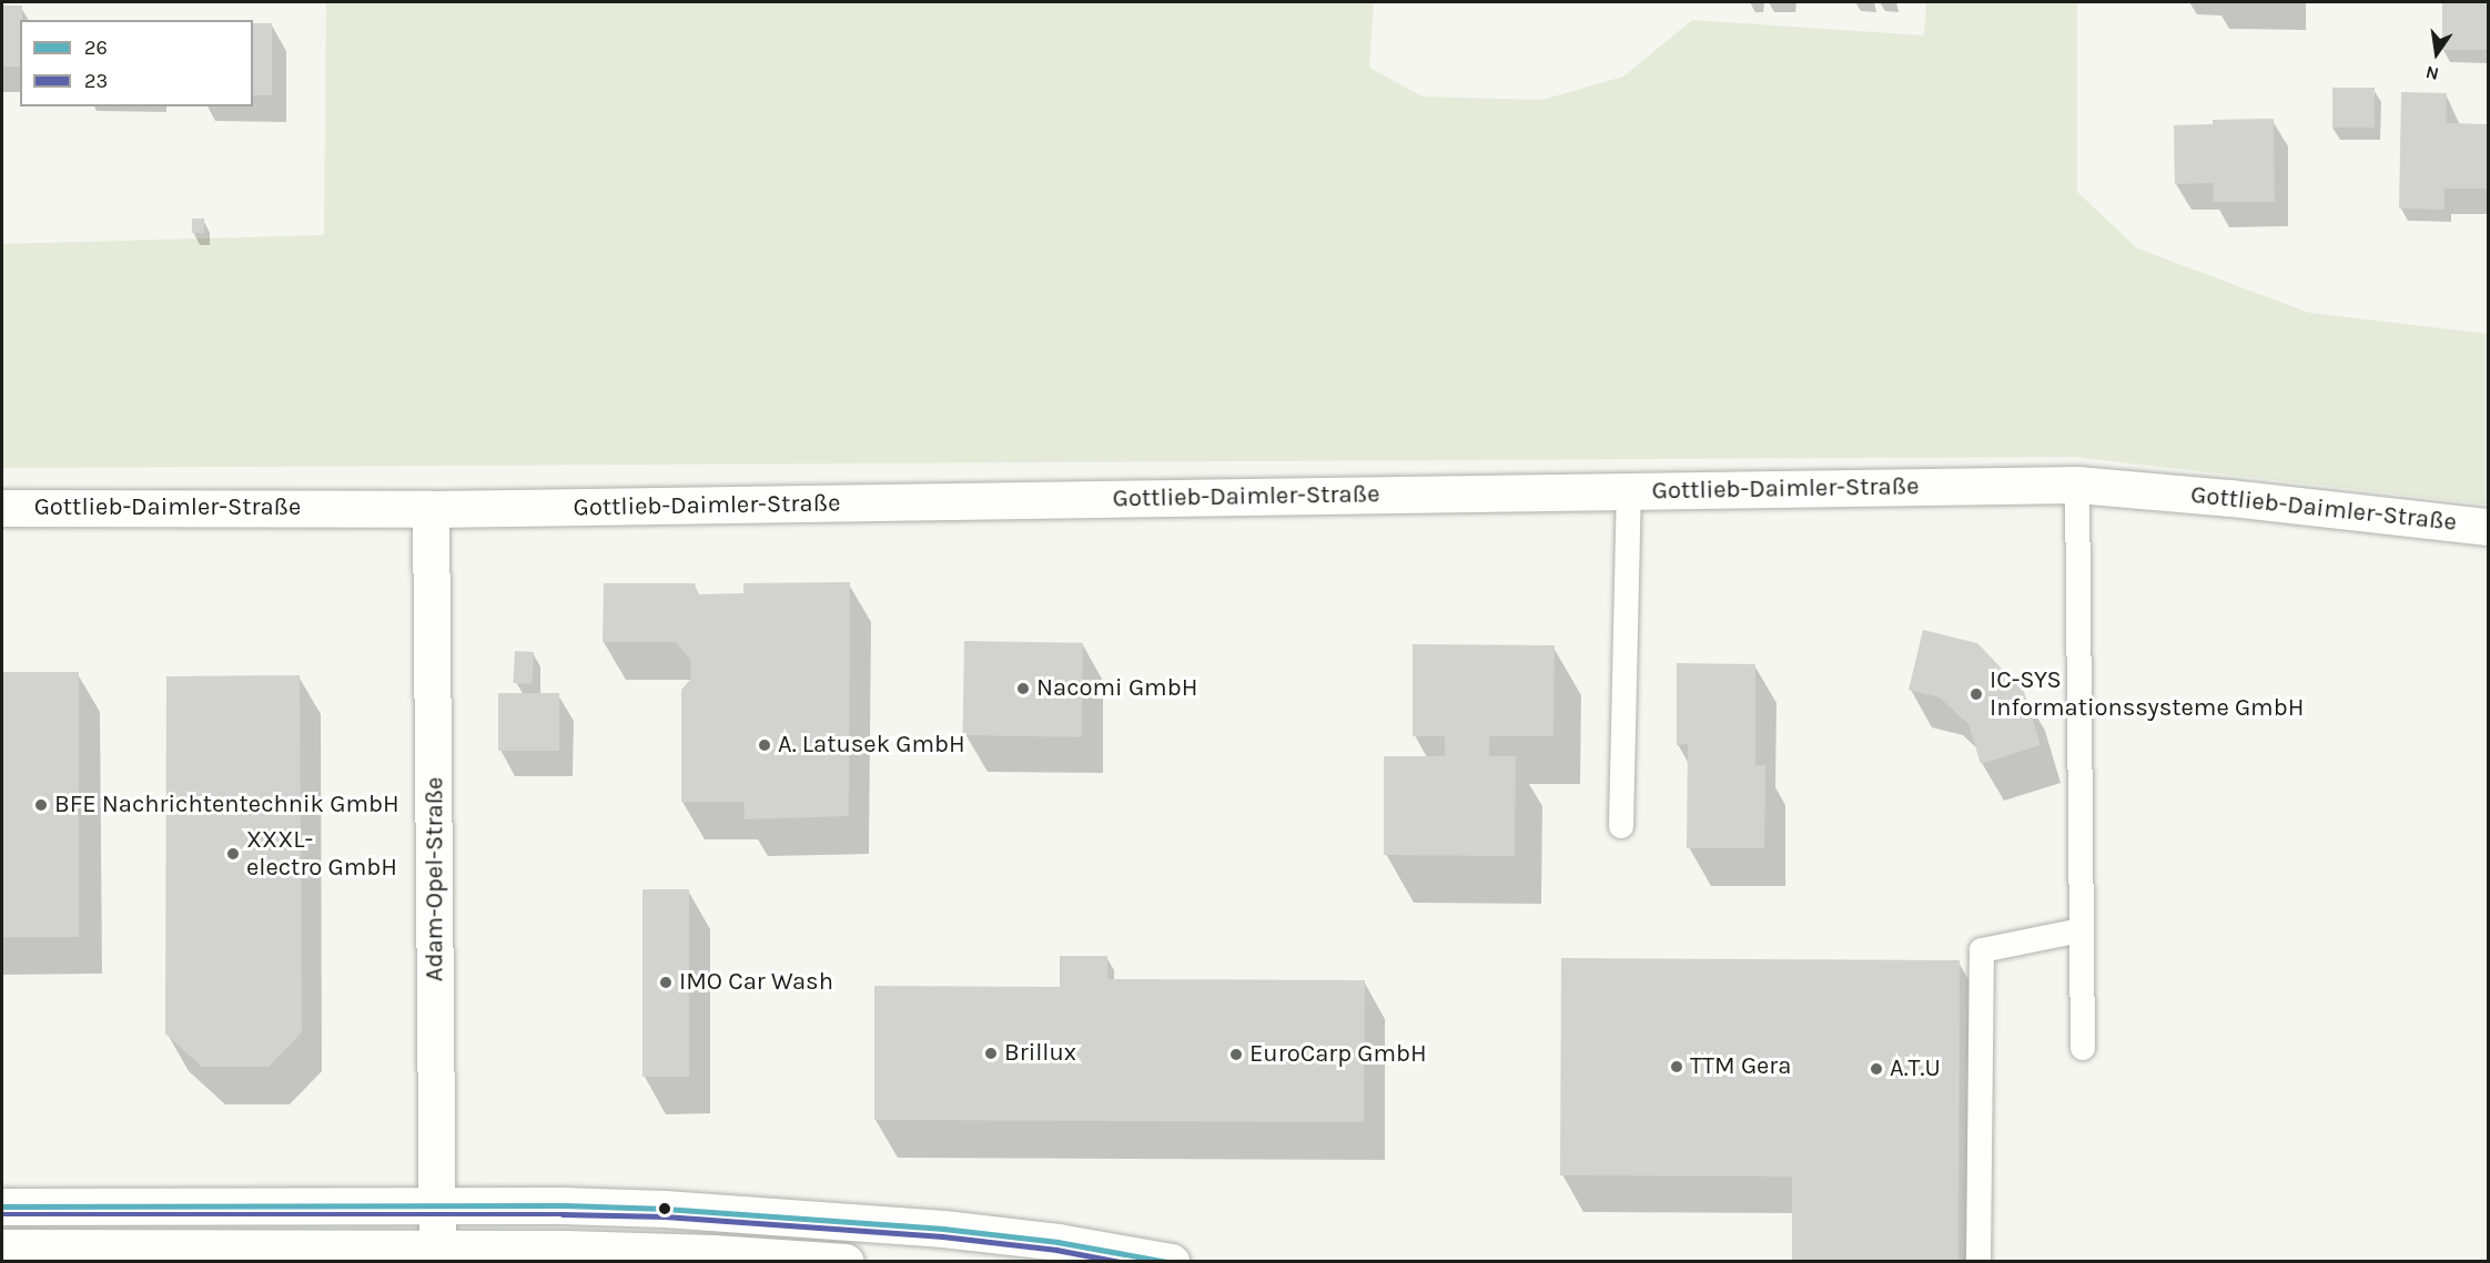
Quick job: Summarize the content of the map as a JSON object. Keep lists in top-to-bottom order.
{
  "streets": {
    "street": ["Gottlieb-Daimler-Straße", "Adam-Opel-Straße"]
  },
  "crossings": [
    ["Gottlieb-Daimler-Straße", "Adam-Opel-Straße"]
  ],
  "places": [
    "Nacomi GmbH",
    "IC-SYS Informationssysteme GmbH",
    "A. Latusek GmbH",
    "BFE Nachrichtentechnik GmbH",
    "XXXL- electro GmbH",
    "IMO Car Wash",
    "Brillux",
    "EuroCarp GmbH",
    "TTM Gera",
    "A.T.U"
  ],
  "lines": ["transit line 26", "transit line 23"],
  "legend": ["26", "23"],
  "north": "bottom"
}
